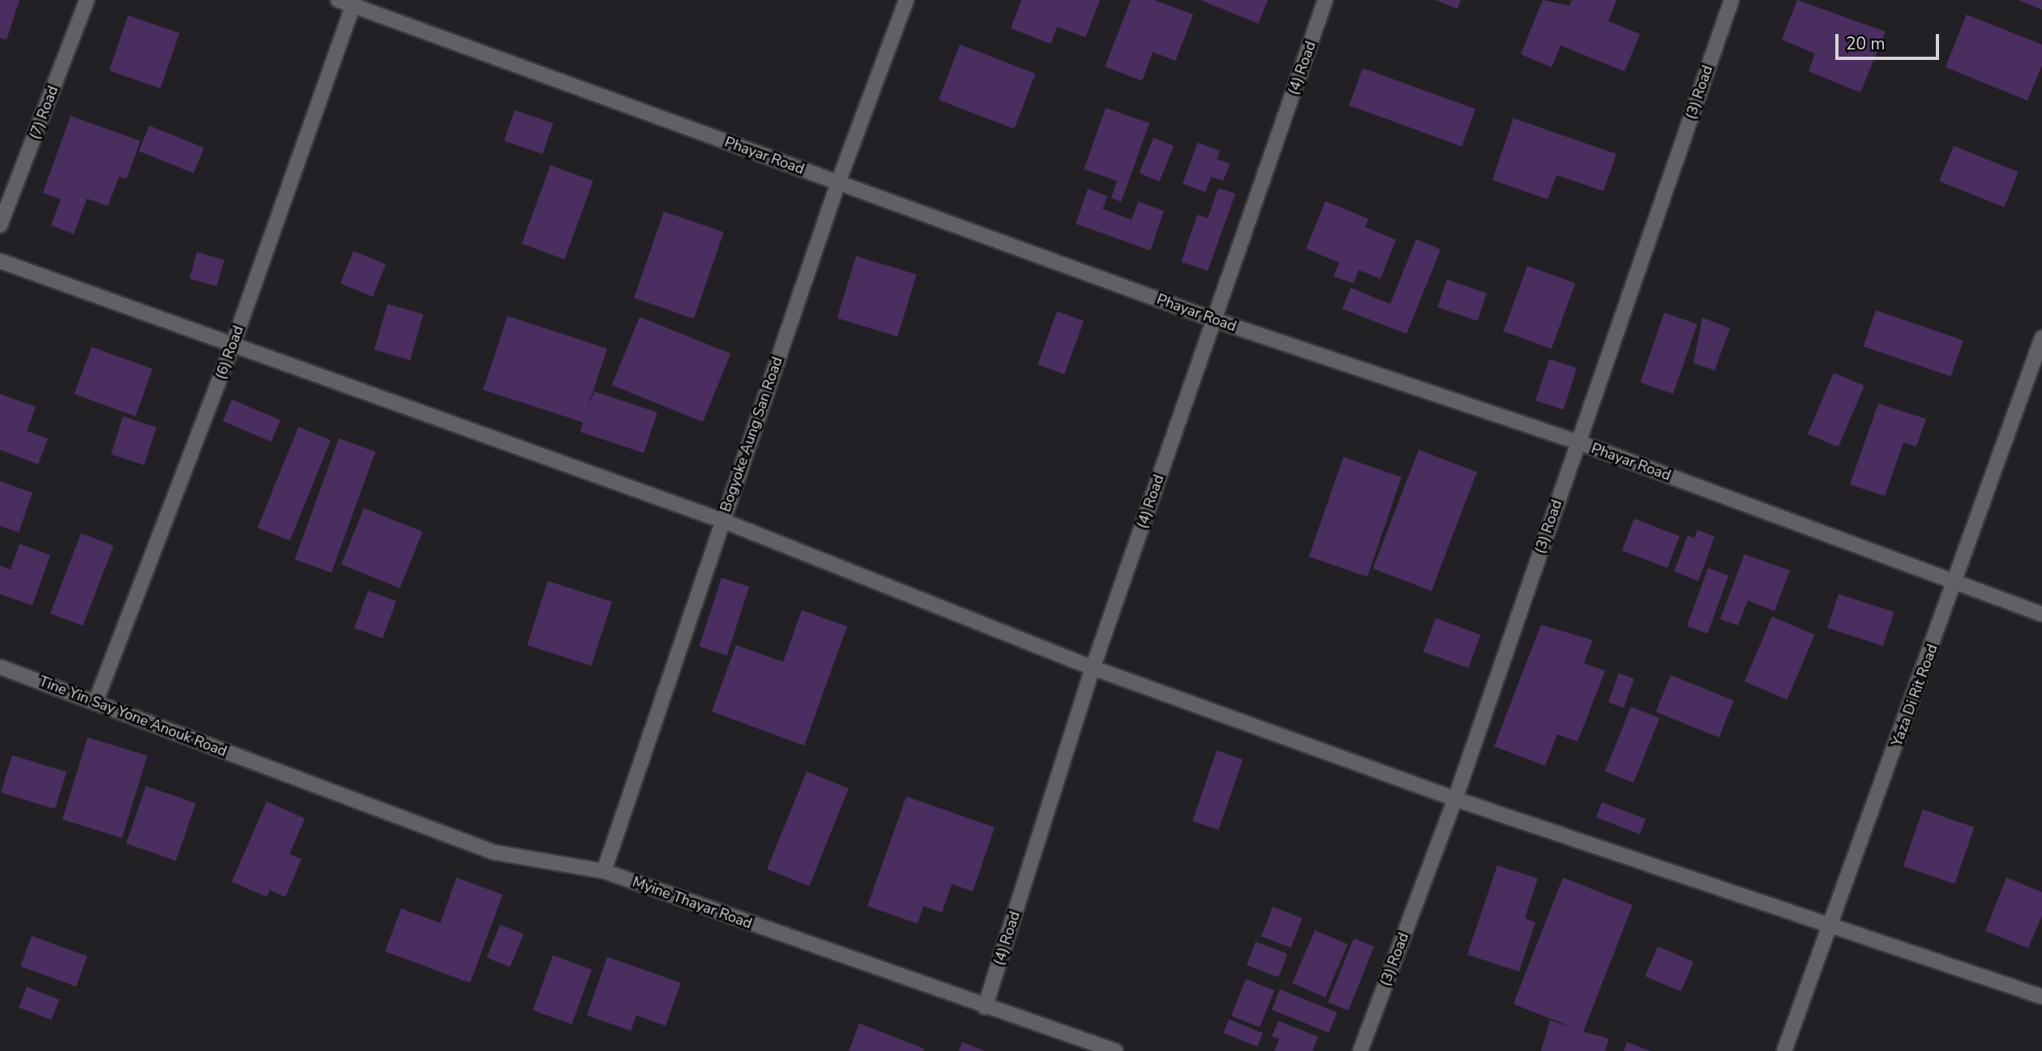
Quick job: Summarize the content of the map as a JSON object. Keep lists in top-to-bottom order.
{
  "streets": {
    "street": [
      "(4) Road",
      "(3) Road",
      "(7) Road",
      "Phayar Road",
      "(6) Road",
      "Bogyoke Aung San Road",
      "Yaza Di Rit Road",
      "Tine Yin Say Yone Anouk Road",
      "Myine Thayar Road"
    ]
  },
  "crossings": [
    ["(4) Road", "Phayar Road"],
    ["(4) Road", "Myine Thayar Road"],
    ["(3) Road", "Phayar Road"],
    ["Phayar Road", "(6) Road"],
    ["Phayar Road", "Bogyoke Aung San Road"],
    ["Phayar Road", "Yaza Di Rit Road"],
    ["(6) Road", "Tine Yin Say Yone Anouk Road"],
    ["Bogyoke Aung San Road", "Tine Yin Say Yone Anouk Road"],
    ["Bogyoke Aung San Road", "Myine Thayar Road"],
    ["Tine Yin Say Yone Anouk Road", "Myine Thayar Road"]
  ],
  "scale_bar": "20 m"
}
